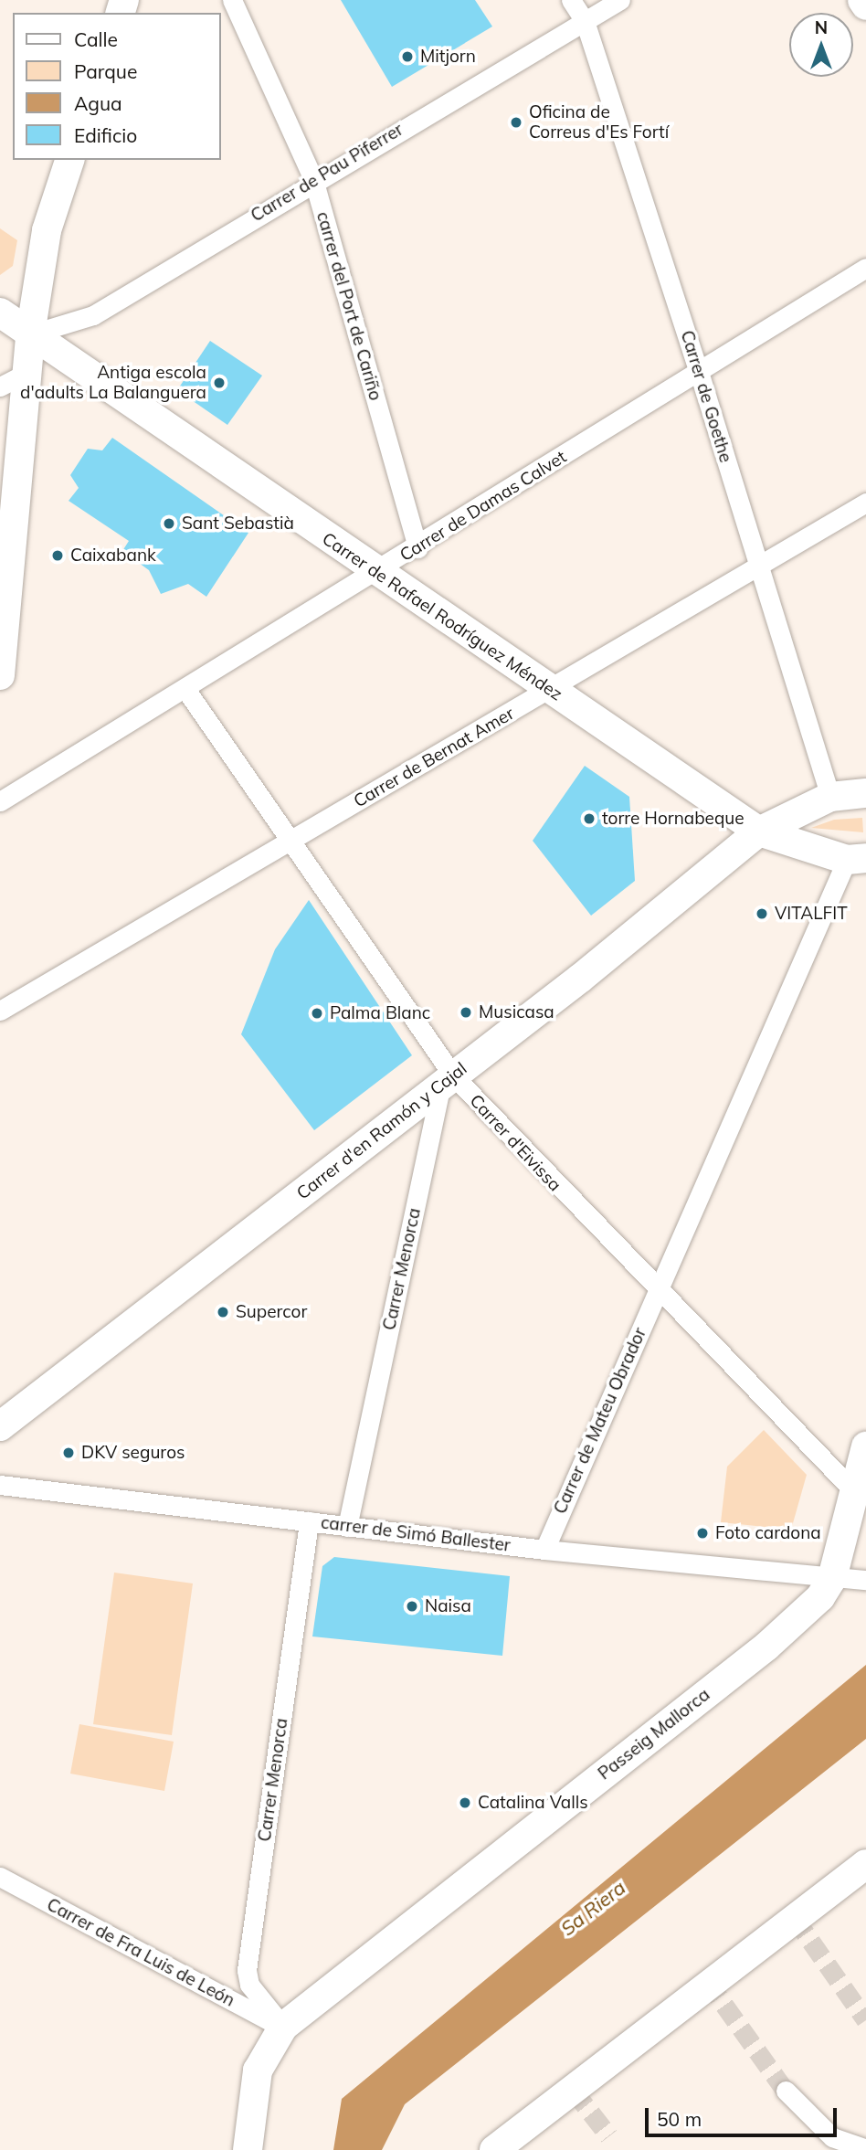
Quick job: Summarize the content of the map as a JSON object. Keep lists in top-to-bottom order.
{
  "streets": {
    "main road": ["Carrer de Rafael Rodríguez Méndez", "Carrer d'en Ramón y Cajal", "Passeig Mallorca"],
    "street": [
      "Carrer de Pau Piferrer",
      "carrer del Port de Cariño",
      "Carrer de Goethe",
      "Carrer de Damas Calvet",
      "Carrer de Bernat Amer",
      "Carrer d'Eivissa",
      "Carrer Menorca",
      "Carrer de Mateu Obrador",
      "carrer de Simó Ballester",
      "Carrer de Fra Luis de León"
    ]
  },
  "crossings": [
    ["Carrer de Pau Piferrer", "carrer del Port de Cariño"],
    ["Carrer de Pau Piferrer", "Carrer de Goethe"],
    ["Carrer de Pau Piferrer", "Carrer de Rafael Rodríguez Méndez"],
    ["carrer del Port de Cariño", "Carrer de Damas Calvet"],
    ["Carrer de Goethe", "Carrer de Damas Calvet"],
    ["Carrer de Goethe", "Carrer de Bernat Amer"],
    ["Carrer de Goethe", "Carrer d'en Ramón y Cajal"],
    ["Carrer de Damas Calvet", "Carrer de Rafael Rodríguez Méndez"],
    ["Carrer de Damas Calvet", "Carrer d'Eivissa"],
    ["Carrer de Rafael Rodríguez Méndez", "Carrer de Bernat Amer"],
    ["Carrer de Rafael Rodríguez Méndez", "Carrer d'en Ramón y Cajal"],
    ["Carrer de Rafael Rodríguez Méndez", "Carrer de Mateu Obrador"],
    ["Carrer de Bernat Amer", "Carrer d'Eivissa"],
    ["Carrer d'en Ramón y Cajal", "Carrer d'Eivissa"],
    ["Carrer d'en Ramón y Cajal", "Carrer Menorca"],
    ["Carrer d'Eivissa", "Carrer Menorca"],
    ["Carrer d'Eivissa", "Carrer de Mateu Obrador"],
    ["Carrer d'Eivissa", "Passeig Mallorca"],
    ["Carrer Menorca", "carrer de Simó Ballester"],
    ["Carrer Menorca", "Passeig Mallorca"],
    ["Carrer Menorca", "Carrer de Fra Luis de León"],
    ["Carrer de Mateu Obrador", "carrer de Simó Ballester"],
    ["carrer de Simó Ballester", "Passeig Mallorca"],
    ["Passeig Mallorca", "Carrer de Fra Luis de León"]
  ],
  "water": ["Sa Riera"],
  "places": [
    "Mitjorn",
    "Oficina de Correus d'Es Fortí",
    "Antiga escola d'adults La Balanguera",
    "Sant Sebastià",
    "Caixabank",
    "torre Hornabeque",
    "VITALFIT",
    "Musicasa",
    "Palma Blanc",
    "Supercor",
    "DKV seguros",
    "Foto cardona",
    "Naisa",
    "Catalina Valls"
  ],
  "legend": [
    "Calle",
    "Parque",
    "Agua",
    "Edificio"
  ],
  "scale_bar": "50 m",
  "north": "top"
}
